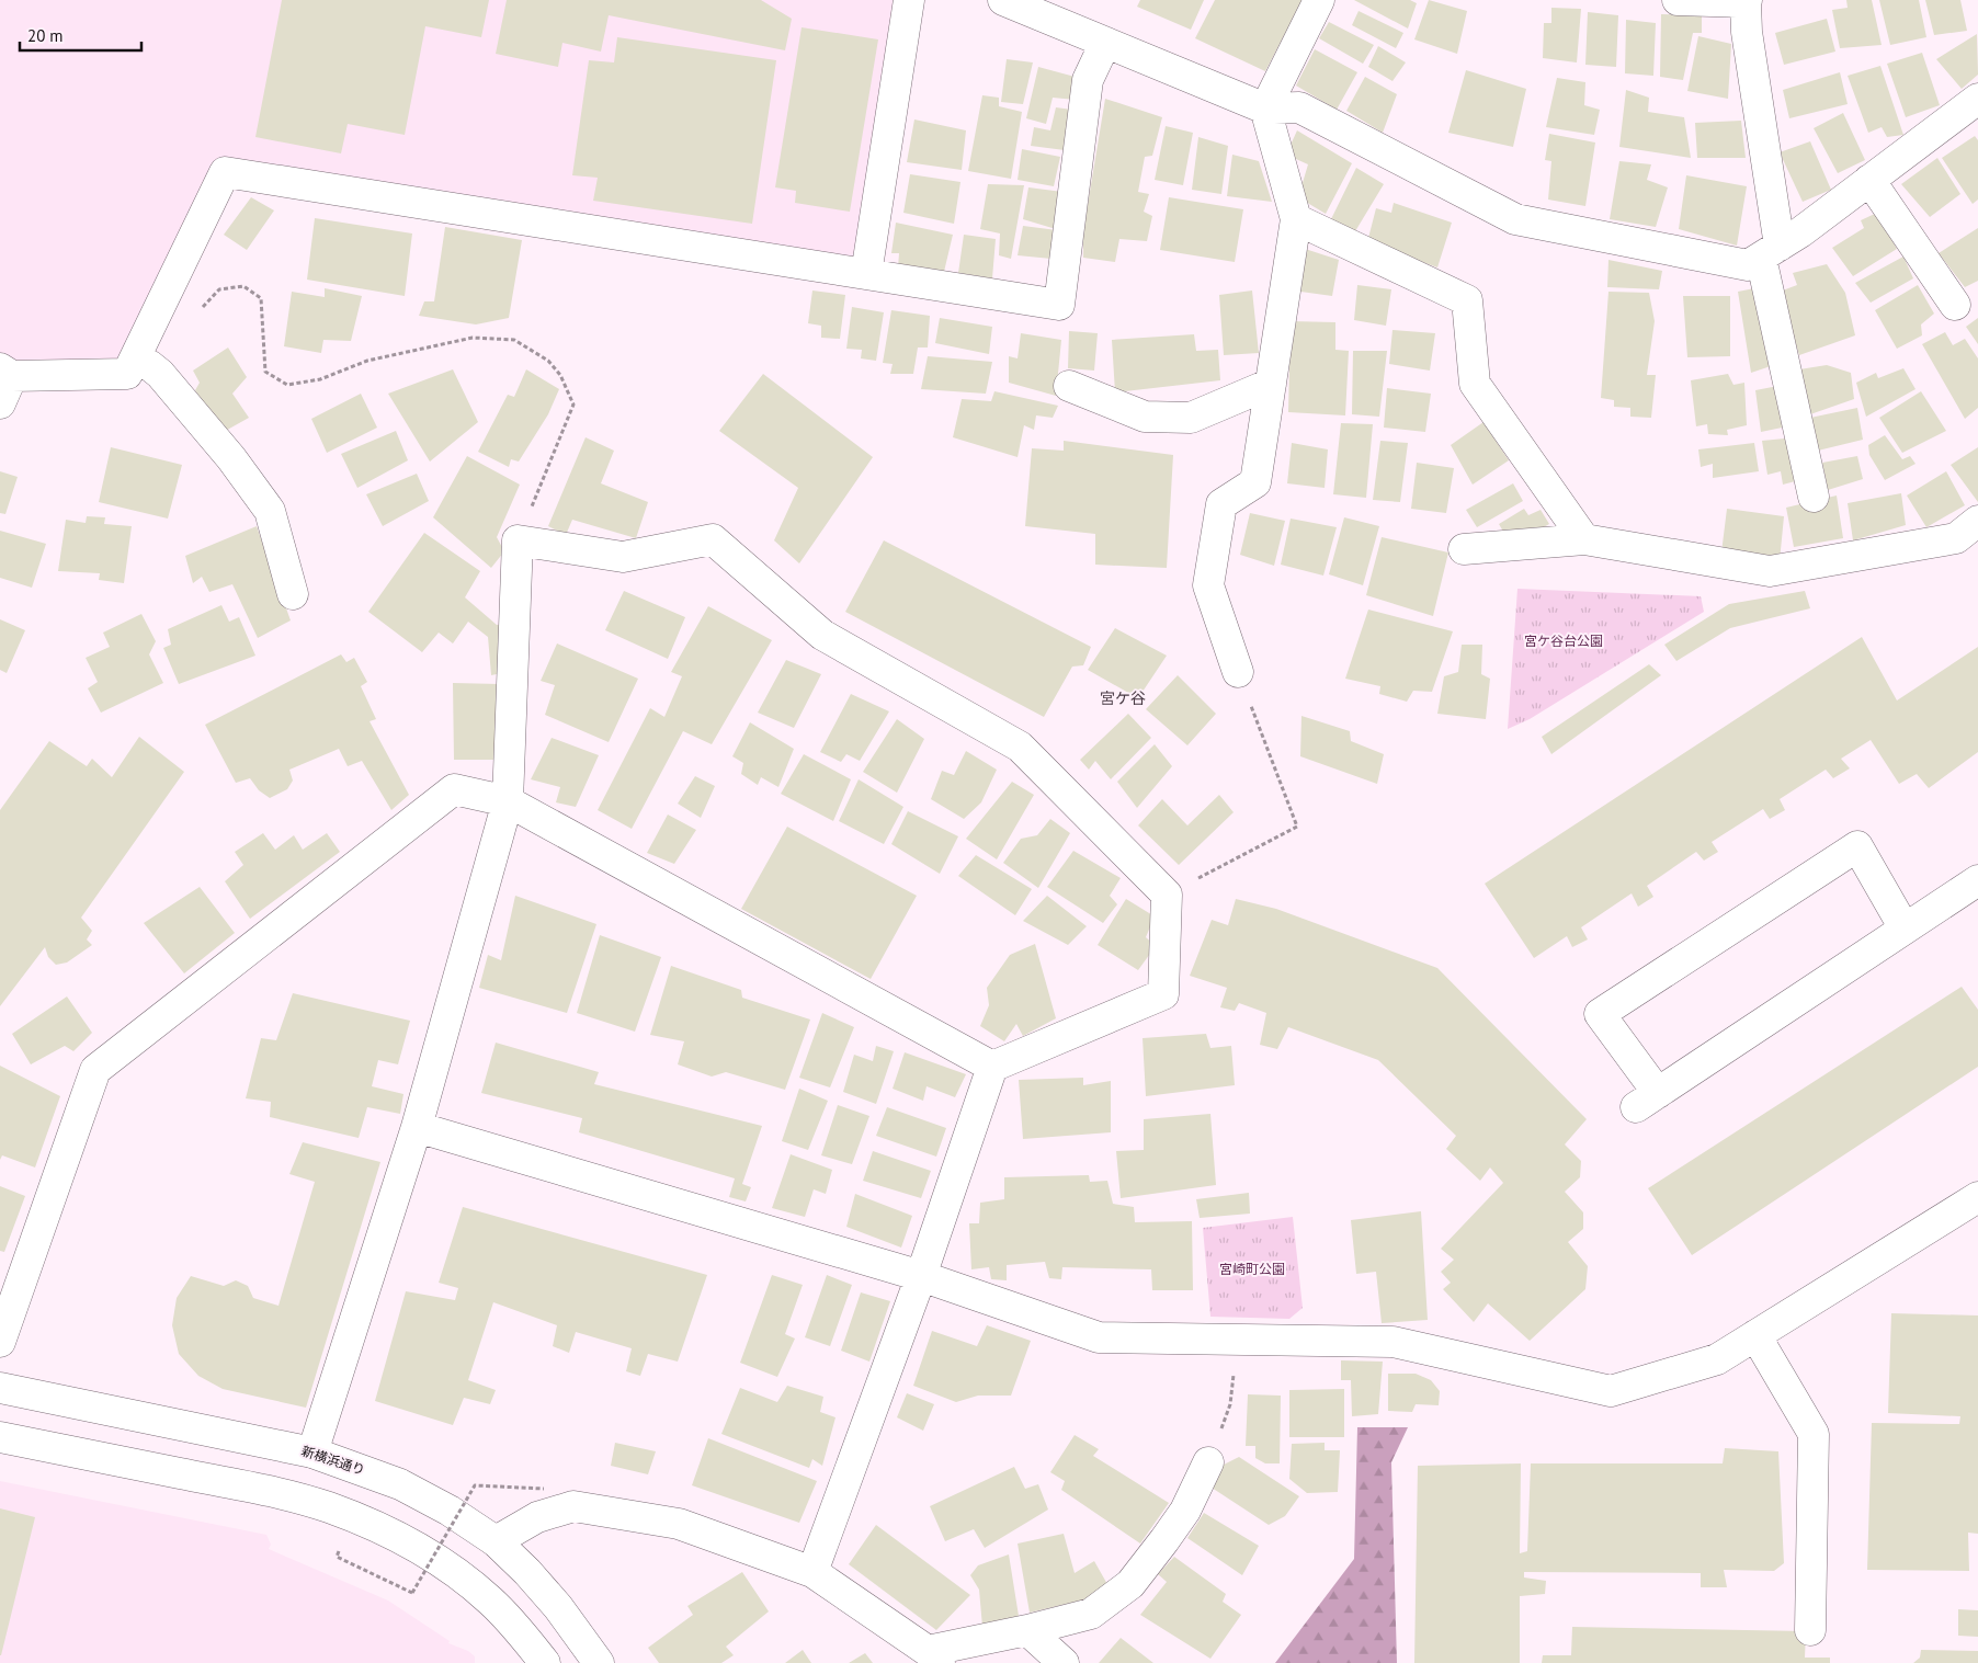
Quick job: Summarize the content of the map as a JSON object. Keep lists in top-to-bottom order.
{
  "streets": {
    "street": ["新横浜通り"]
  },
  "districts": ["宮ケ谷"],
  "parks": ["宮ケ谷台公園", "宮崎町公園"],
  "scale_bar": "20 m"
}
